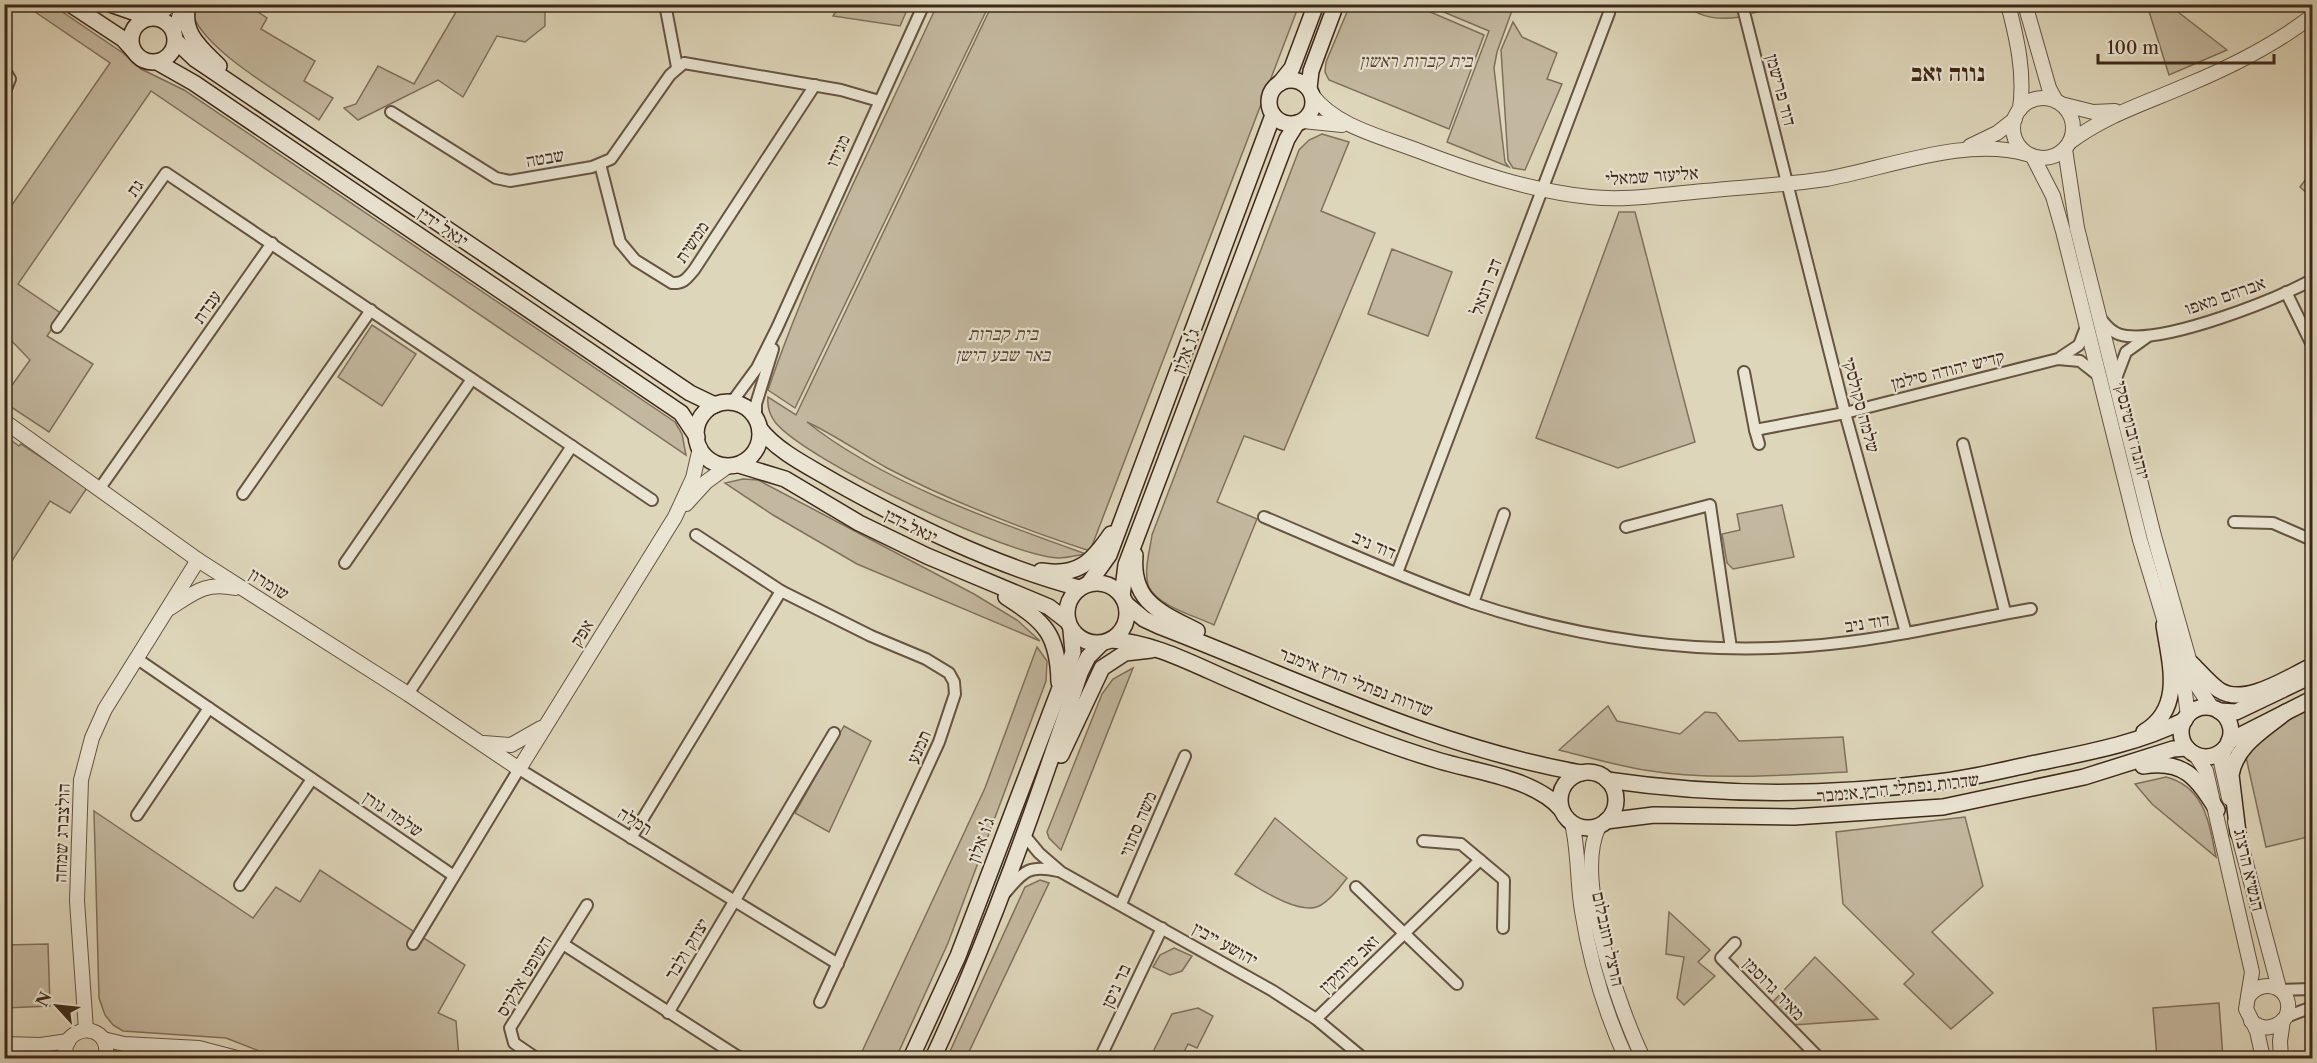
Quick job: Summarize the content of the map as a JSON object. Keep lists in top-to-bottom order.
{
  "streets": {
    "main road": ["יגאל ידין", "ג'ו אלון", "שדרות נפתלי הרץ אימבר"],
    "street": [
      "דוד פרישמן",
      "מגידו",
      "שבטה",
      "אליעזר שמאלי",
      "גת",
      "ממשית",
      "דב רונאל",
      "אברהם מאפו",
      "עבדת",
      "קדיש יהודה סילמן",
      "שלמה סקולסקי",
      "יוהנה זבוטינסקי",
      "דוד ניב",
      "שומרון",
      "אפק",
      "תמנע",
      "שלמה גורן",
      "רמלה",
      "משה סתווי",
      "הולצברג שמחה",
      "הנשיא הרצוג",
      "הרצל רוזנבלום",
      "יהושע ייבין",
      "יצחק ולבר",
      "זאב טיומקין",
      "השופט אלקיס",
      "בר ניסן",
      "מאיר גרוסמן"
    ]
  },
  "crossings": [
    ["דוד פרישמן", "אליעזר שמאלי"],
    ["דוד פרישמן", "שלמה סקולסקי"],
    ["מגידו", "יגאל ידין"],
    ["מגידו", "אפק"],
    ["שבטה", "ממשית"],
    ["אליעזר שמאלי", "דב רונאל"],
    ["אליעזר שמאלי", "ג'ו אלון"],
    ["אליעזר שמאלי", "שלמה סקולסקי"],
    ["אליעזר שמאלי", "יוהנה זבוטינסקי"],
    ["גת", "עבדת"],
    ["יגאל ידין", "ג'ו אלון"],
    ["יגאל ידין", "אפק"],
    ["יגאל ידין", "שדרות נפתלי הרץ אימבר"],
    ["דב רונאל", "דוד ניב"],
    ["אברהם מאפו", "יוהנה זבוטינסקי"],
    ["עבדת", "שומרון"],
    ["ג'ו אלון", "שדרות נפתלי הרץ אימבר"],
    ["קדיש יהודה סילמן", "שלמה סקולסקי"],
    ["קדיש יהודה סילמן", "יוהנה זבוטינסקי"],
    ["שלמה סקולסקי", "דוד ניב"],
    ["יוהנה זבוטינסקי", "שדרות נפתלי הרץ אימבר"],
    ["יוהנה זבוטינסקי", "הנשיא הרצוג"],
    ["שומרון", "אפק"],
    ["שומרון", "רמלה"],
    ["שומרון", "הולצברג שמחה"],
    ["אפק", "רמלה"],
    ["שדרות נפתלי הרץ אימבר", "הנשיא הרצוג"],
    ["שדרות נפתלי הרץ אימבר", "הרצל רוזנבלום"],
    ["תמנע", "רמלה"],
    ["שלמה גורן", "הולצברג שמחה"],
    ["רמלה", "יצחק ולבר"],
    ["משה סתווי", "יהושע ייבין"],
    ["יהושע ייבין", "זאב טיומקין"],
    ["יהושע ייבין", "בר ניסן"]
  ],
  "districts": ["נווה זאב"],
  "parks": ["בית קברות ראשון", "בית קברות באר שבע הישן"],
  "scale_bar": "100 m",
  "north": "top left"
}
